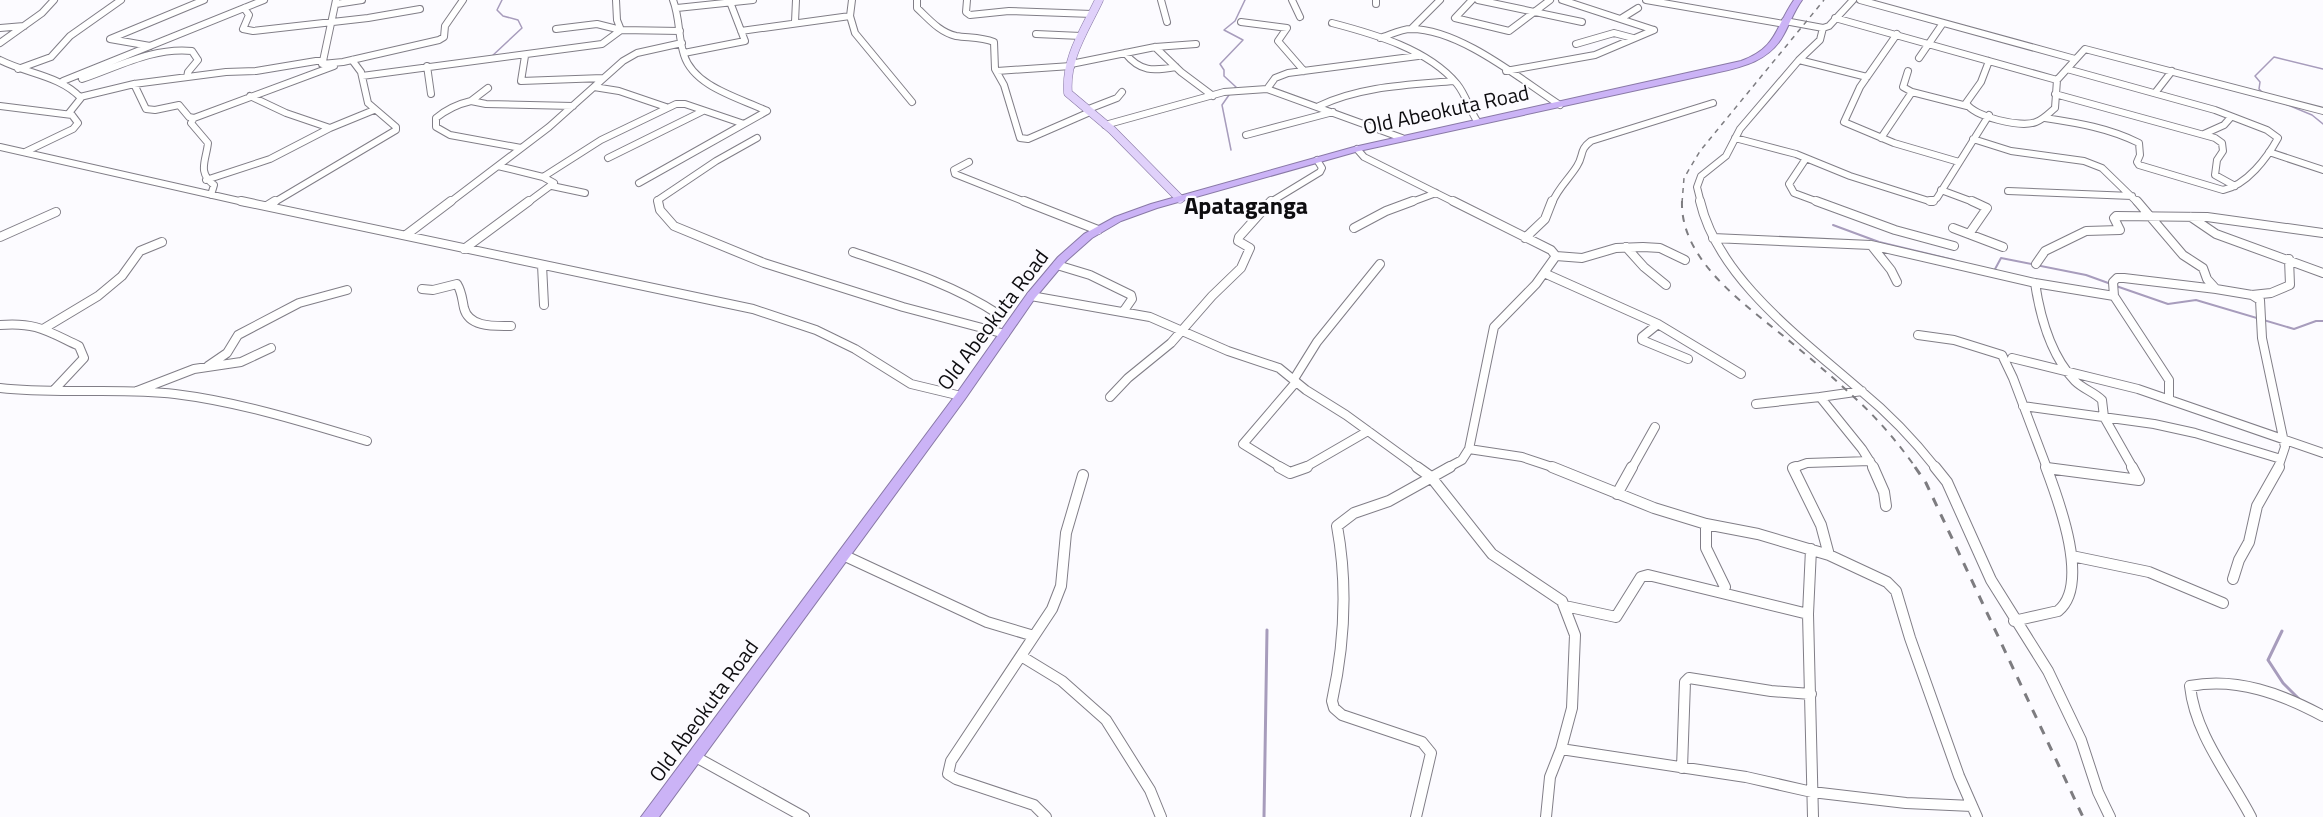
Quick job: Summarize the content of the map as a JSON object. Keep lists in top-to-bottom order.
{
  "streets": {
    "highway": ["Old Abeokuta Road"]
  },
  "districts": ["Apataganga"]
}
